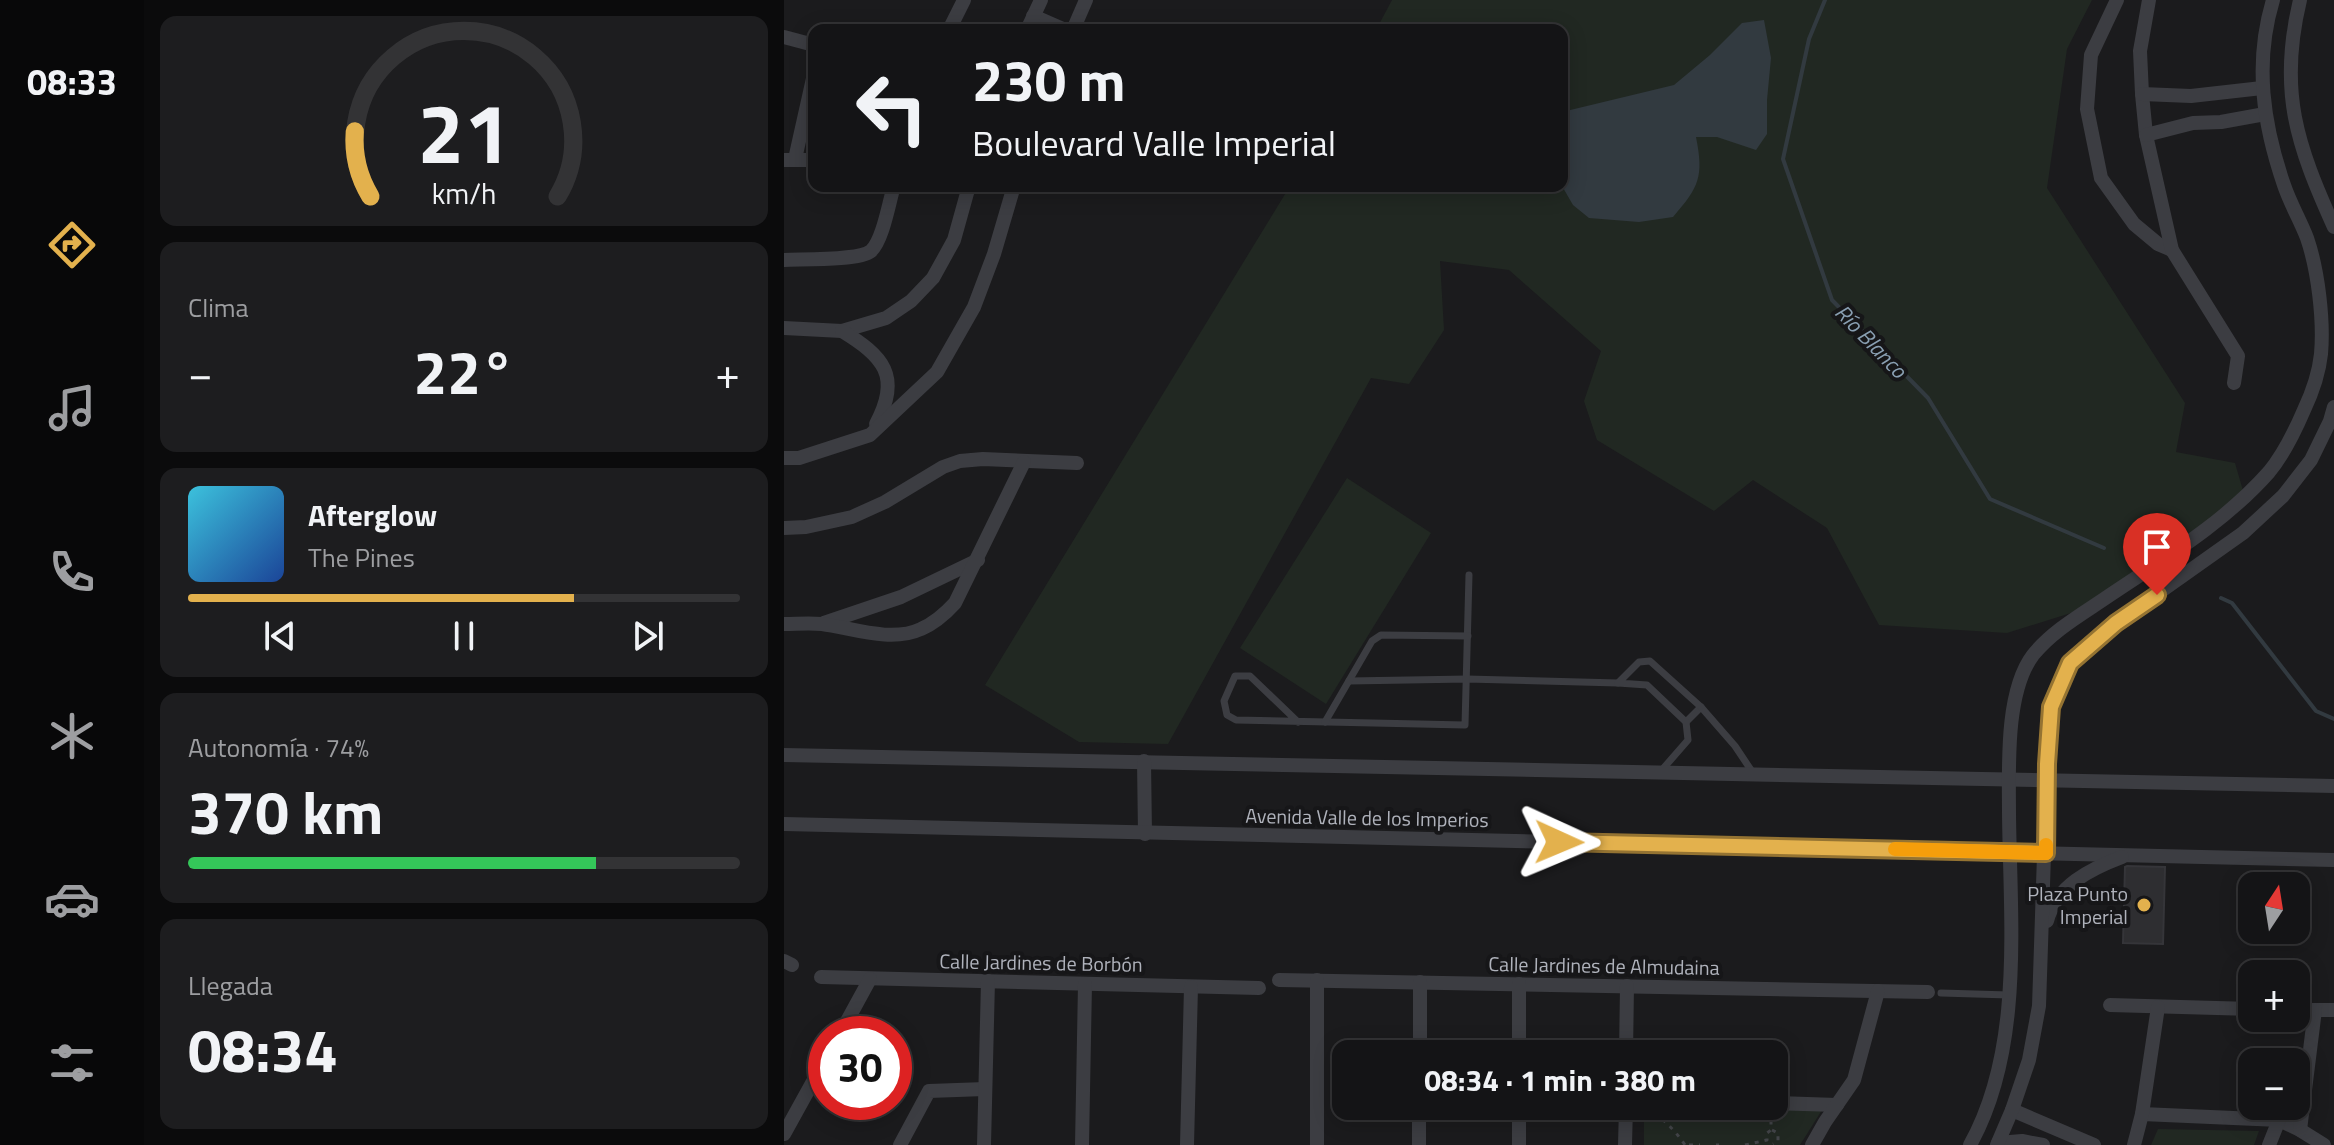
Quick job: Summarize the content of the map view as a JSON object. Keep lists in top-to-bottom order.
{
  "streets": {
    "street": ["Avenida Valle de los Imperios", "Calle Jardines de Borbón", "Calle Jardines de Almudaina"]
  },
  "water": ["Río Blanco"],
  "places": ["Plaza Punto Imperial"],
  "north": "top",
  "page": {
    "tabs": "08:33",
    "turn": ["230 m", "Boulevard Valle Imperial"],
    "tile": [
      "Clima",
      ["Autonomía · 74%", "370 km"],
      ["Llegada", "08:34"]
    ],
    "heat": ["−", "22°", "+"],
    "song": ["Afterglow", "The Pines"],
    "map_buttons": ["+", "−"],
    "limit": "30",
    "trip": "08:34 · 1 min · 380 m",
    "gauge": ["21", "km/h"]
  }
}
